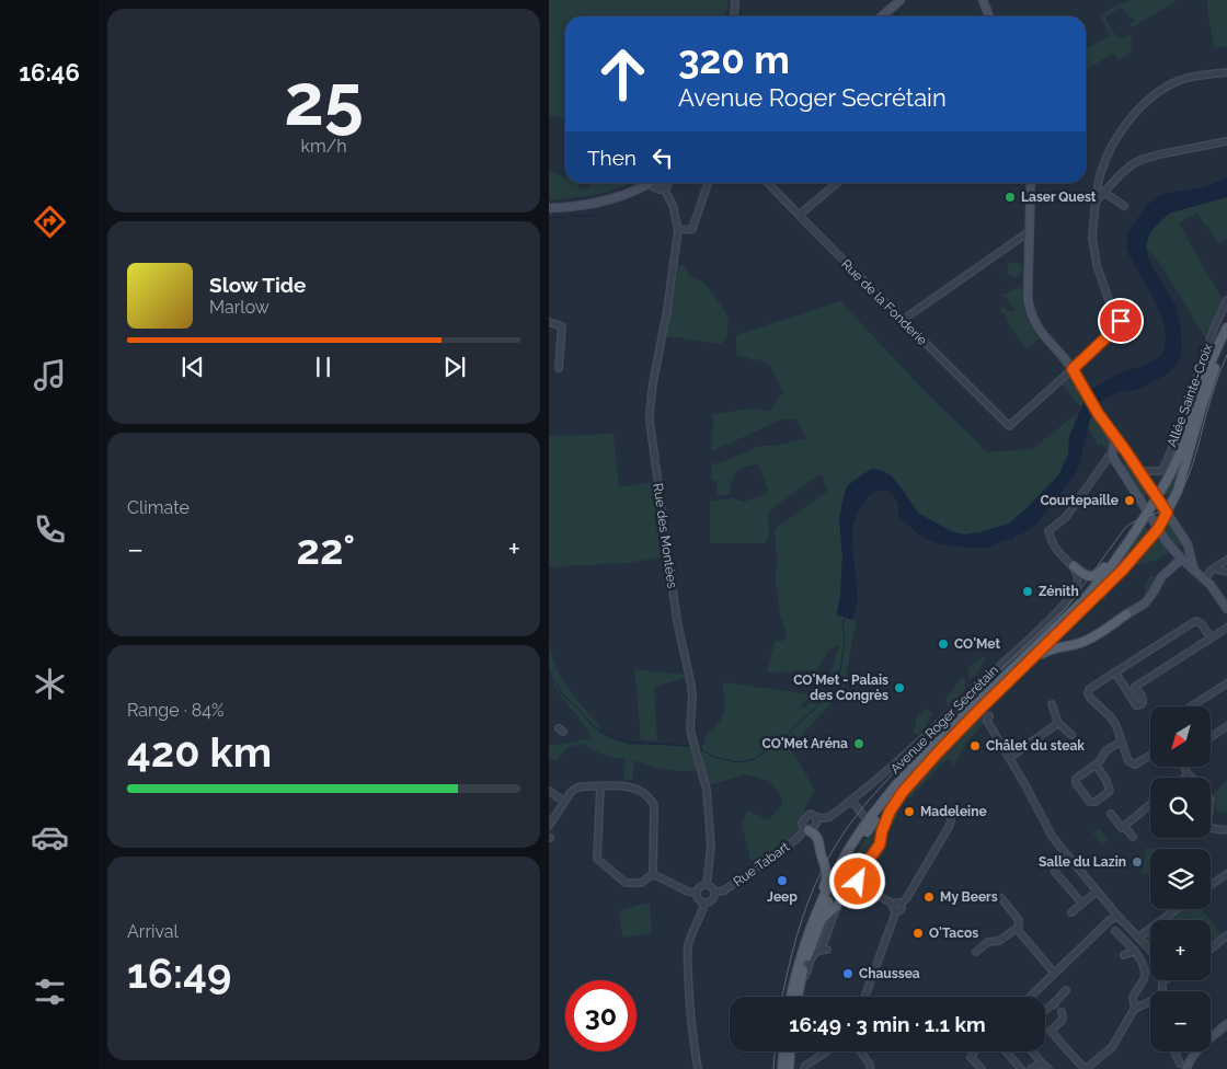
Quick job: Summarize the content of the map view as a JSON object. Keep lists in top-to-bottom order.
{
  "streets": {
    "main road": ["Avenue Roger Secrétain"],
    "street": [
      "Rue de la Fonderie",
      "Allée Sainte-Croix",
      "Rue des Montées",
      "Rue Tabart"
    ]
  },
  "crossings": [
    ["Rue des Montées", "Rue Tabart"]
  ],
  "places": [
    "Laser Quest",
    "Courtepaille",
    "Zénith",
    "CO'Met",
    "CO'Met - Palais des Congrès",
    "CO'Met Aréna",
    "Châlet du steak",
    "Madeleine",
    "Salle du Lazin",
    "Jeep",
    "My Beers",
    "O'Tacos",
    "Chaussea"
  ],
  "north": "bottom left",
  "page": {
    "tabs": "16:46",
    "tile": [
      ["25", "km/h"],
      "Climate",
      ["Range · 84%", "420 km"],
      ["Arrival", "16:49"]
    ],
    "turn": ["320 m", "Avenue Roger Secrétain"],
    "then": "Then",
    "song": ["Slow Tide", "Marlow"],
    "heat": ["−", "22°", "+"],
    "map_buttons": ["+", "−"],
    "limit": "30",
    "trip": "16:49 · 3 min · 1.1 km"
  }
}
